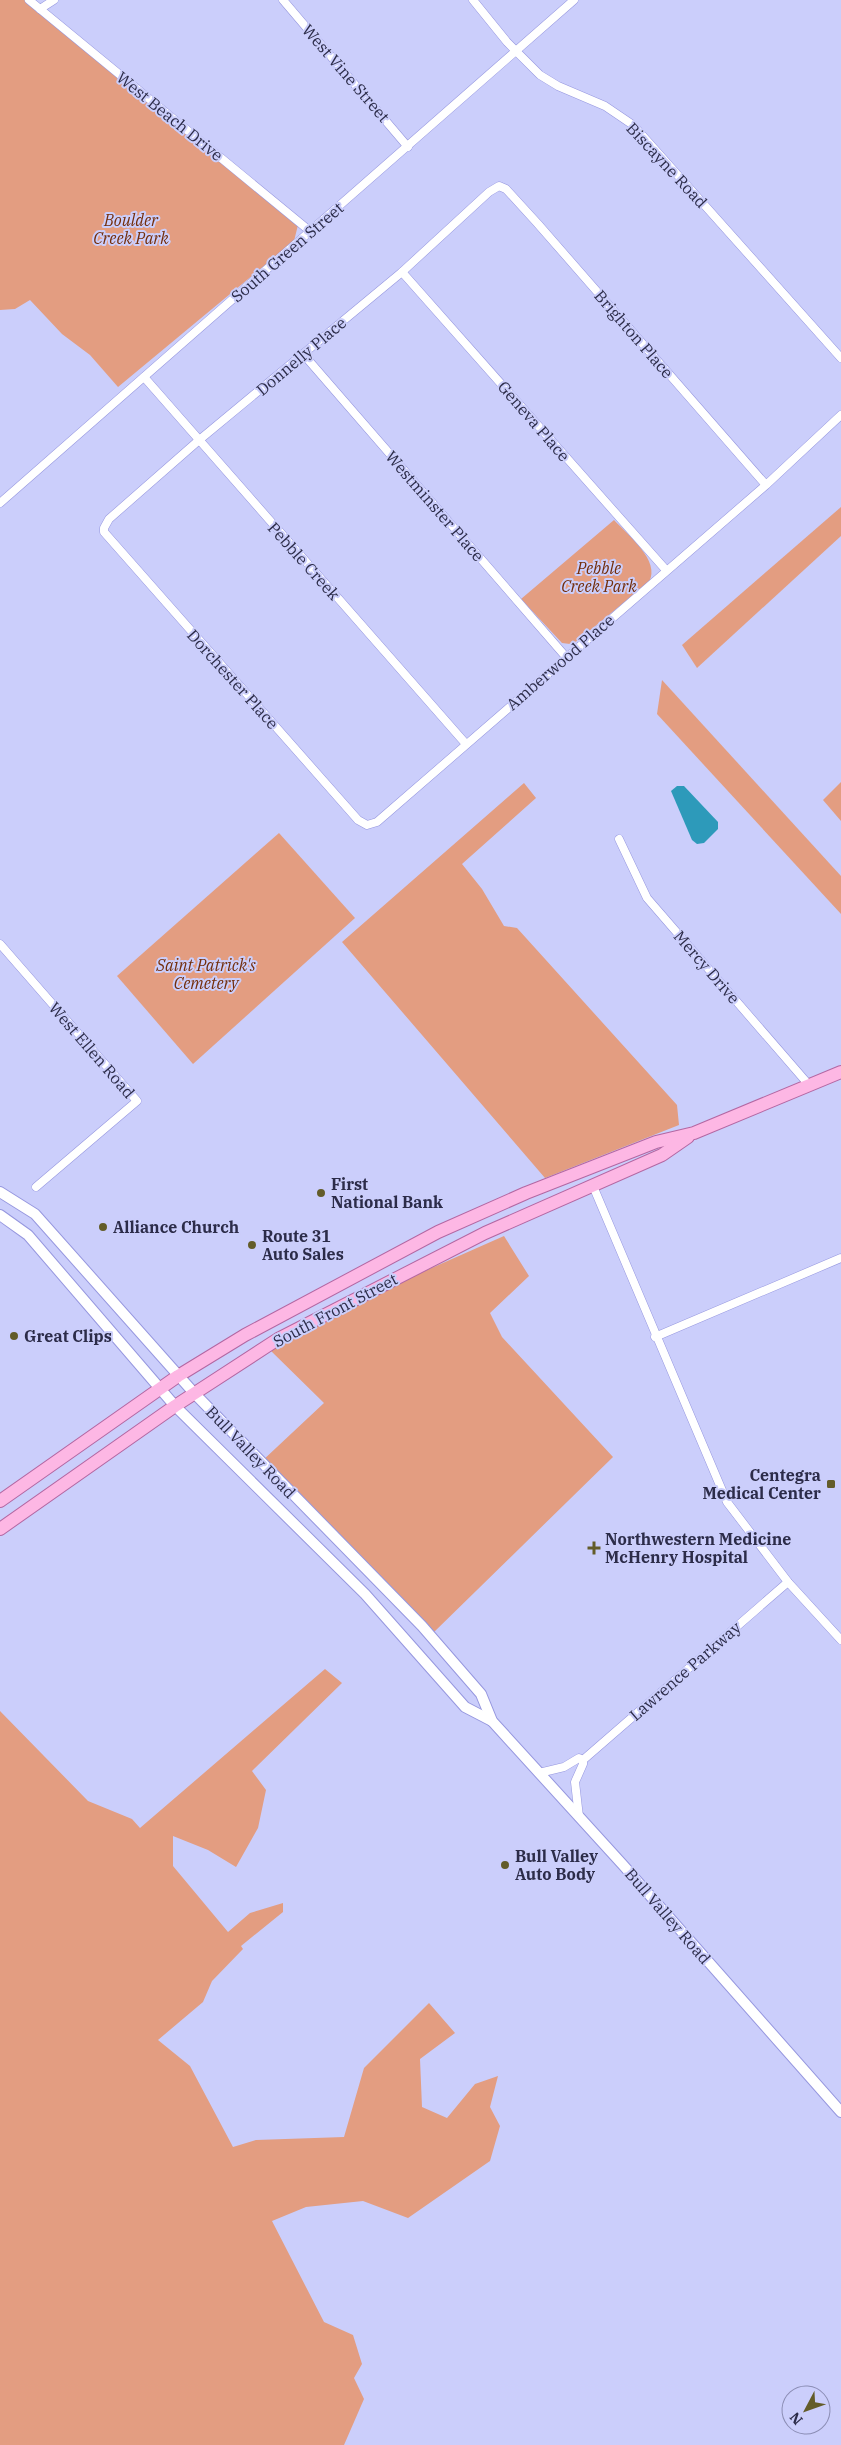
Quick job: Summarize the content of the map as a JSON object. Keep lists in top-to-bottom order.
{
  "streets": {
    "main road": ["South Front Street"],
    "street": [
      "West Vine Street",
      "West Beach Drive",
      "Biscayne Road",
      "South Green Street",
      "Brighton Place",
      "Donnelly Place",
      "Geneva Place",
      "Westminster Place",
      "Pebble Creek",
      "Amberwood Place",
      "Dorchester Place",
      "Mercy Drive",
      "West Ellen Road",
      "Bull Valley Road",
      "Lawrence Parkway"
    ]
  },
  "crossings": [
    ["West Vine Street", "South Green Street"],
    ["West Beach Drive", "South Green Street"],
    ["Biscayne Road", "South Green Street"],
    ["South Green Street", "Pebble Creek"],
    ["Brighton Place", "Donnelly Place"],
    ["Brighton Place", "Amberwood Place"],
    ["Donnelly Place", "Geneva Place"],
    ["Donnelly Place", "Westminster Place"],
    ["Donnelly Place", "Pebble Creek"],
    ["Donnelly Place", "Dorchester Place"],
    ["Geneva Place", "Amberwood Place"],
    ["Westminster Place", "Amberwood Place"],
    ["Pebble Creek", "Amberwood Place"],
    ["Amberwood Place", "Dorchester Place"],
    ["Mercy Drive", "South Front Street"],
    ["South Front Street", "Bull Valley Road"],
    ["Bull Valley Road", "Lawrence Parkway"]
  ],
  "parks": ["Boulder Creek Park", "Pebble Creek Park", "Saint Patrick's Cemetery"],
  "places": {
    "other": [
      "First National Bank",
      "Alliance Church",
      "Route 31 Auto Sales",
      "Great Clips",
      "Bull Valley Auto Body"
    ],
    "transit": ["Centegra Medical Center"],
    "health": ["Northwestern Medicine McHenry Hospital"]
  },
  "north": "bottom left"
}
